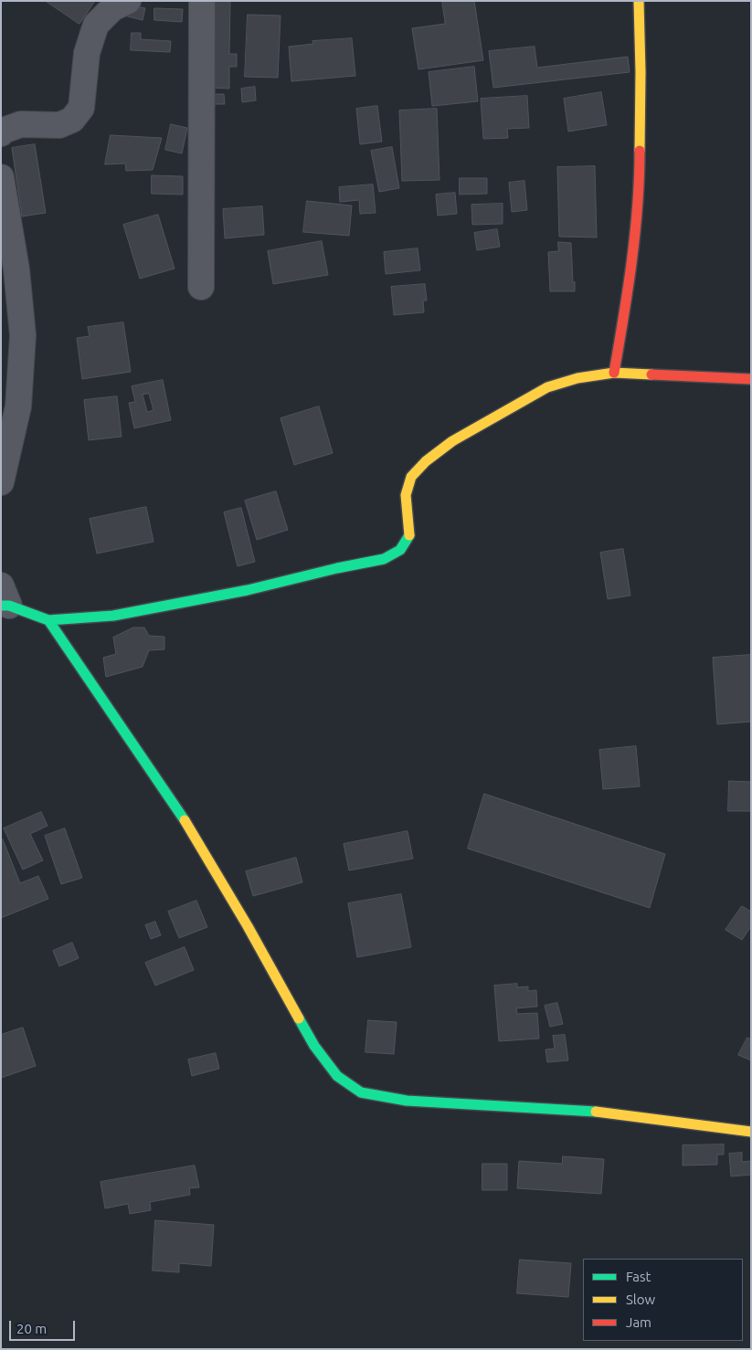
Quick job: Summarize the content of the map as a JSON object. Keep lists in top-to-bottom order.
{
  "legend": ["Fast", "Slow", "Jam"],
  "scale_bar": "20 m"
}
